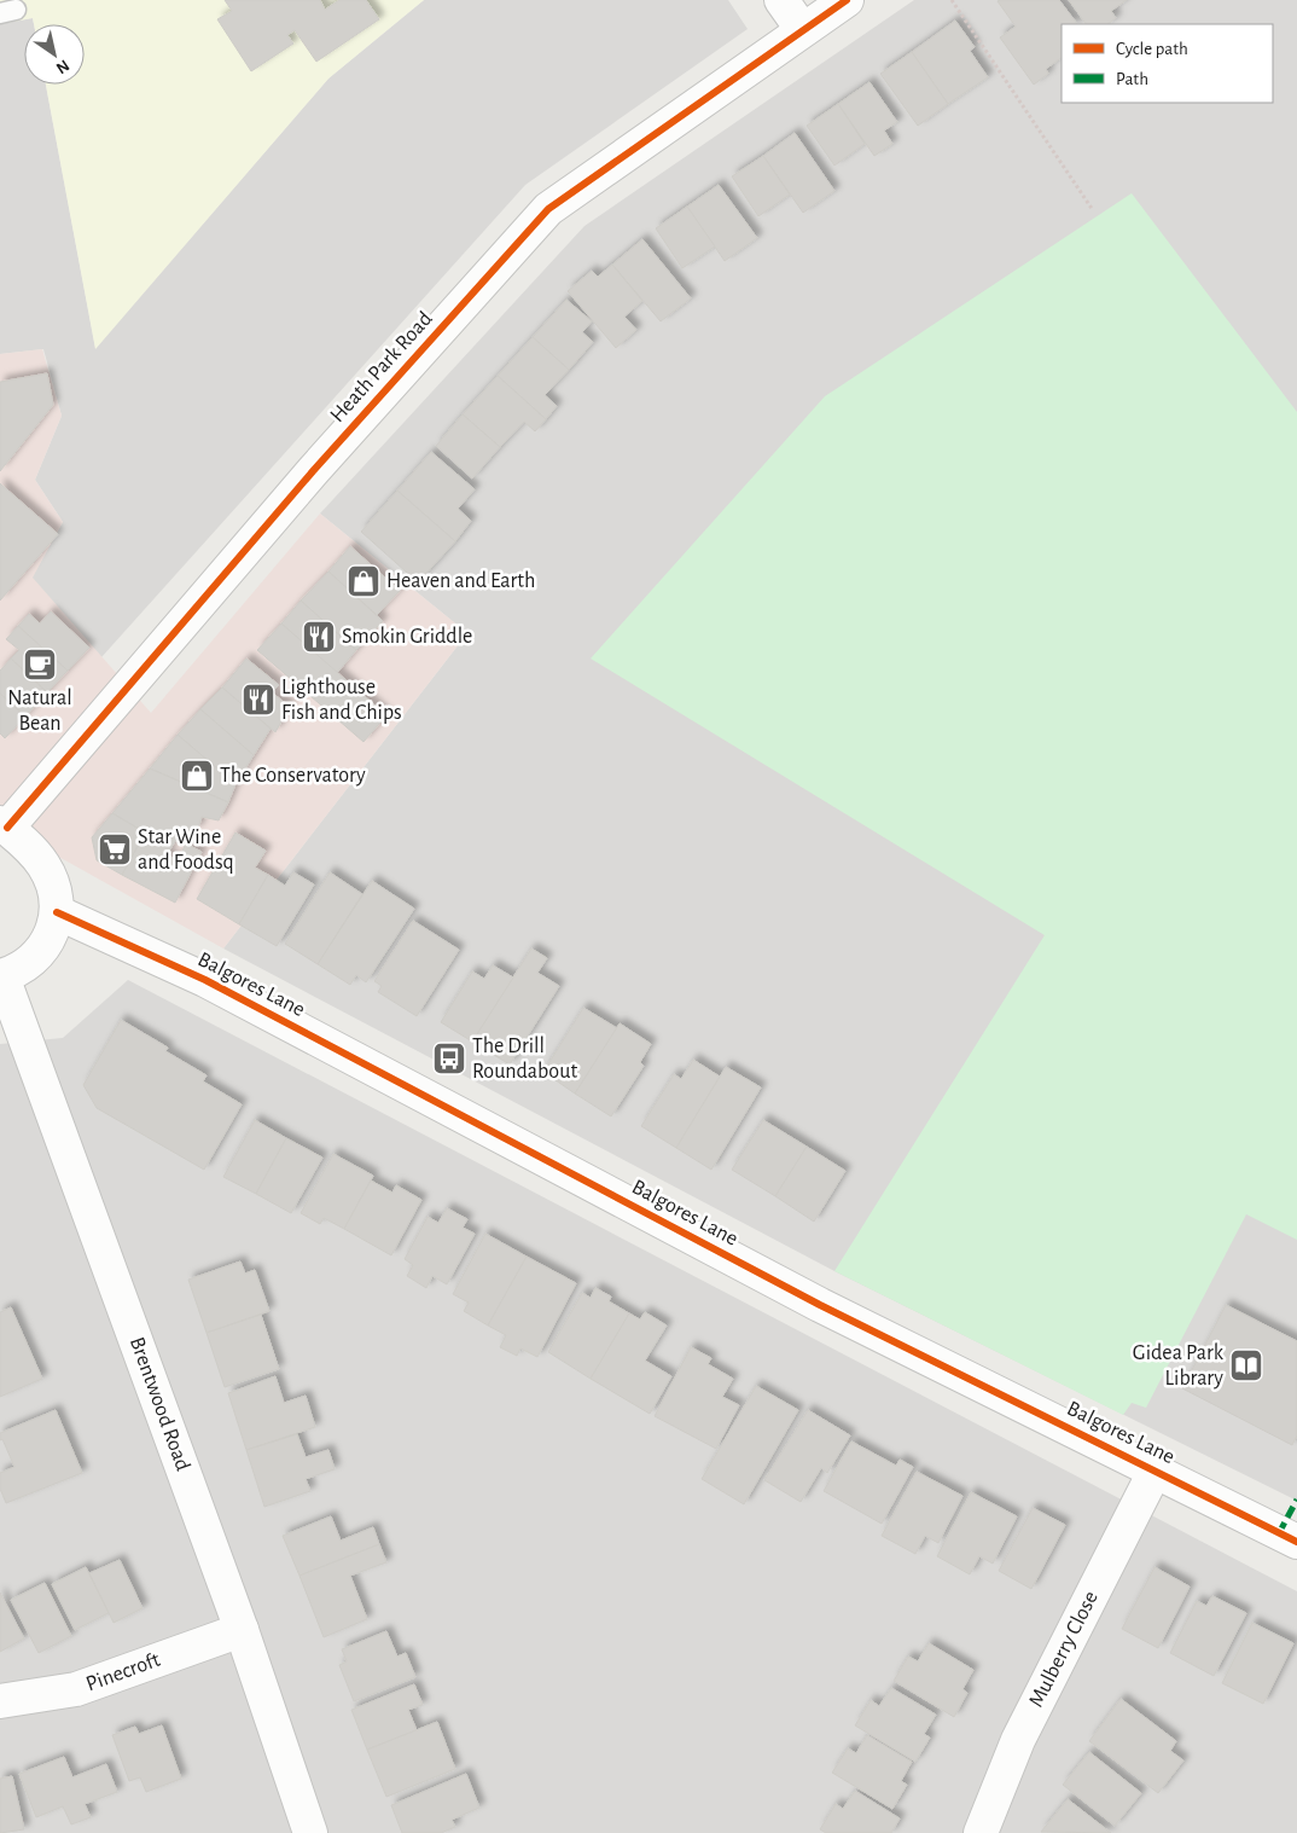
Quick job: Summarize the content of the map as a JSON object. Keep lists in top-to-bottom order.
{
  "streets": {
    "street": [
      "Heath Park Road",
      "Balgores Lane",
      "Brentwood Road",
      "Mulberry Close",
      "Pinecroft"
    ]
  },
  "crossings": [
    ["Balgores Lane", "Mulberry Close"],
    ["Brentwood Road", "Pinecroft"]
  ],
  "places": {
    "shop": ["Heaven and Earth", "The Conservatory"],
    "restaurant": ["Smokin Griddle", "Lighthouse Fish and Chips"],
    "cafe": ["Natural Bean"],
    "supermarket": ["Star Wine and Foodsq"],
    "bus stop": ["The Drill Roundabout"],
    "library": ["Gidea Park Library"]
  },
  "legend": ["Cycle path", "Path"],
  "north": "bottom right"
}
